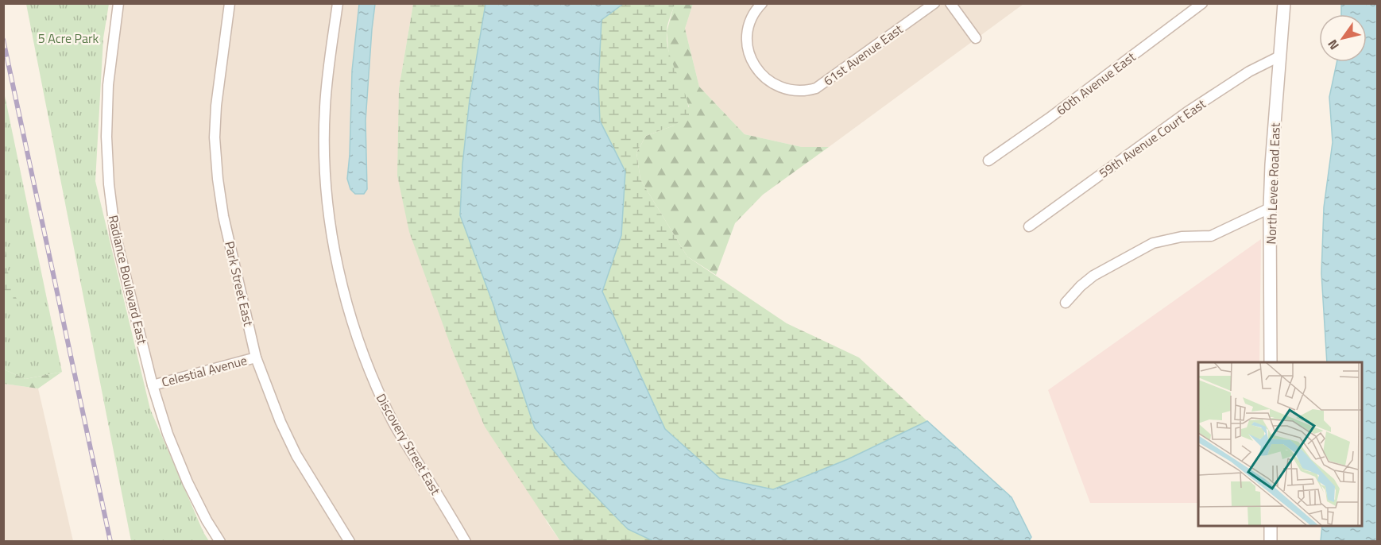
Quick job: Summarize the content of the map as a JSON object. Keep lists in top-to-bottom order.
{
  "streets": {
    "street": [
      "61st Avenue East",
      "60th Avenue East",
      "59th Avenue Court East",
      "North Levee Road East",
      "Radiance Boulevard East",
      "Park Street East",
      "Celestial Avenue",
      "Discovery Street East"
    ]
  },
  "crossings": [
    ["59th Avenue Court East", "North Levee Road East"],
    ["Radiance Boulevard East", "Celestial Avenue"],
    ["Park Street East", "Celestial Avenue"]
  ],
  "parks": ["5 Acre Park"],
  "north": "bottom left"
}
